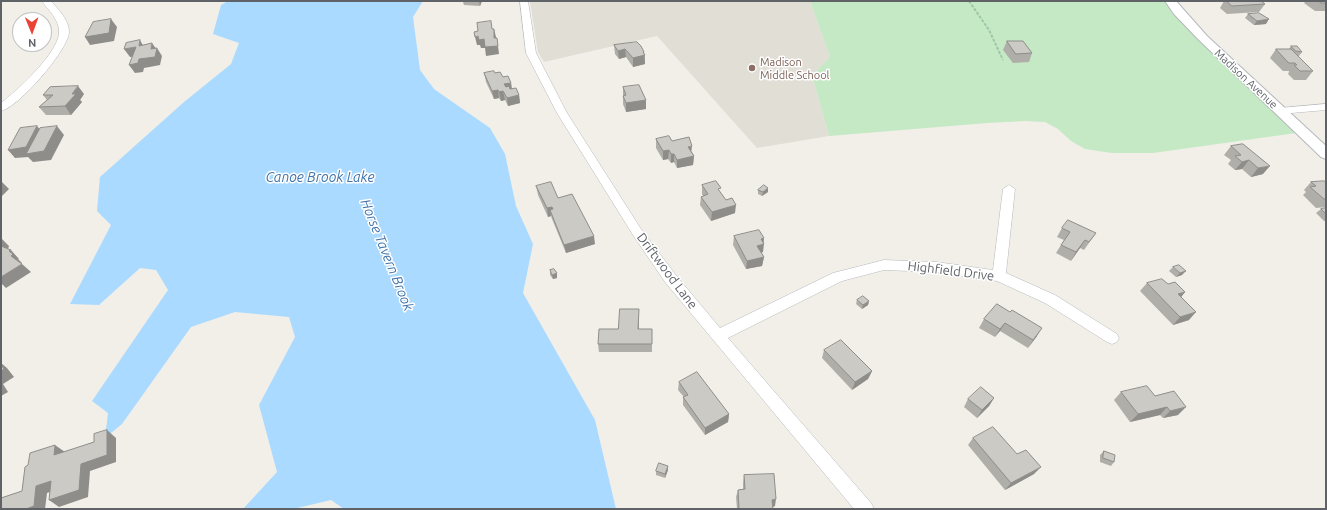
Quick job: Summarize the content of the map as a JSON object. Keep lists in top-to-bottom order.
{
  "streets": {
    "street": ["Madison Avenue", "Driftwood Lane", "Highfield Drive"]
  },
  "crossings": [
    ["Driftwood Lane", "Highfield Drive"]
  ],
  "water": ["Canoe Brook Lake", "Horse Tavern Brook"],
  "places": ["Madison Middle School"],
  "north": "bottom"
}
